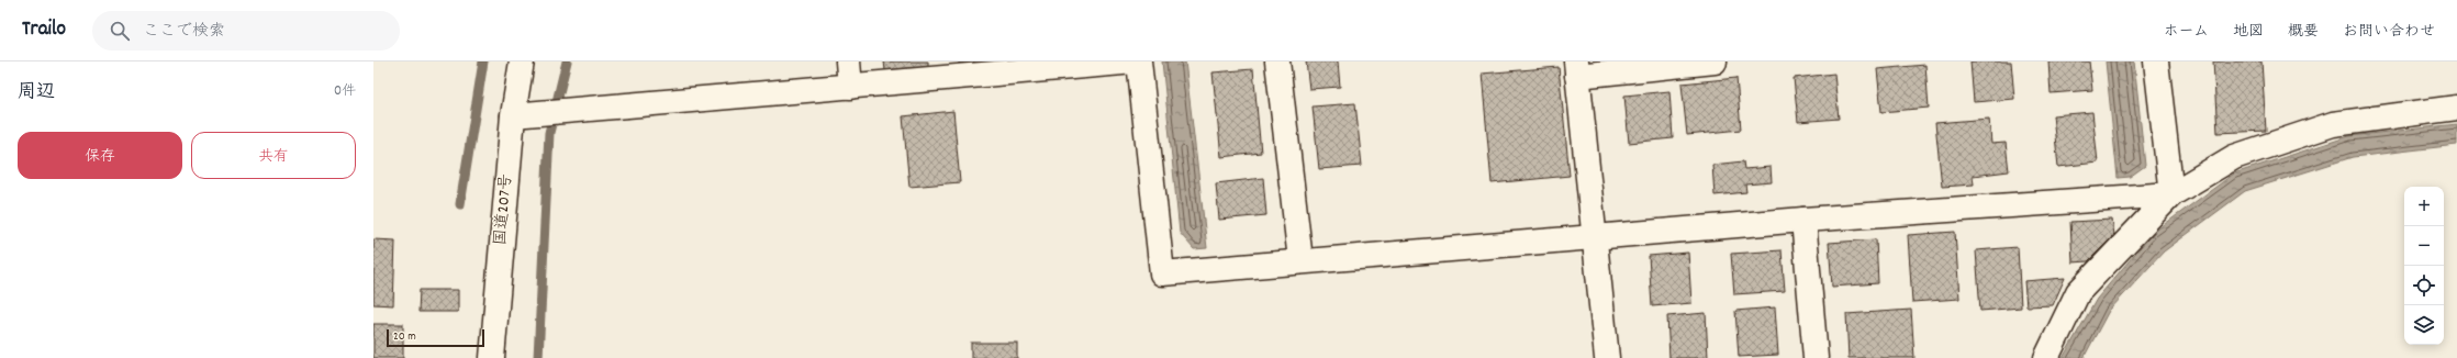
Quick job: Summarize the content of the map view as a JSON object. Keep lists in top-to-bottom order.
{
  "streets": {
    "main road": ["国道207号"]
  },
  "scale_bar": "20 m",
  "page": {
    "header": "Trailo",
    "search": "ここで検索",
    "nav": [
      "ホーム",
      "地図",
      "概要",
      "お問い合わせ"
    ],
    "heading": ["周辺", "0件"],
    "buttons": ["保存", "共有"],
    "map_buttons": ["+", "−"],
    "scale": "20 m"
  }
}
